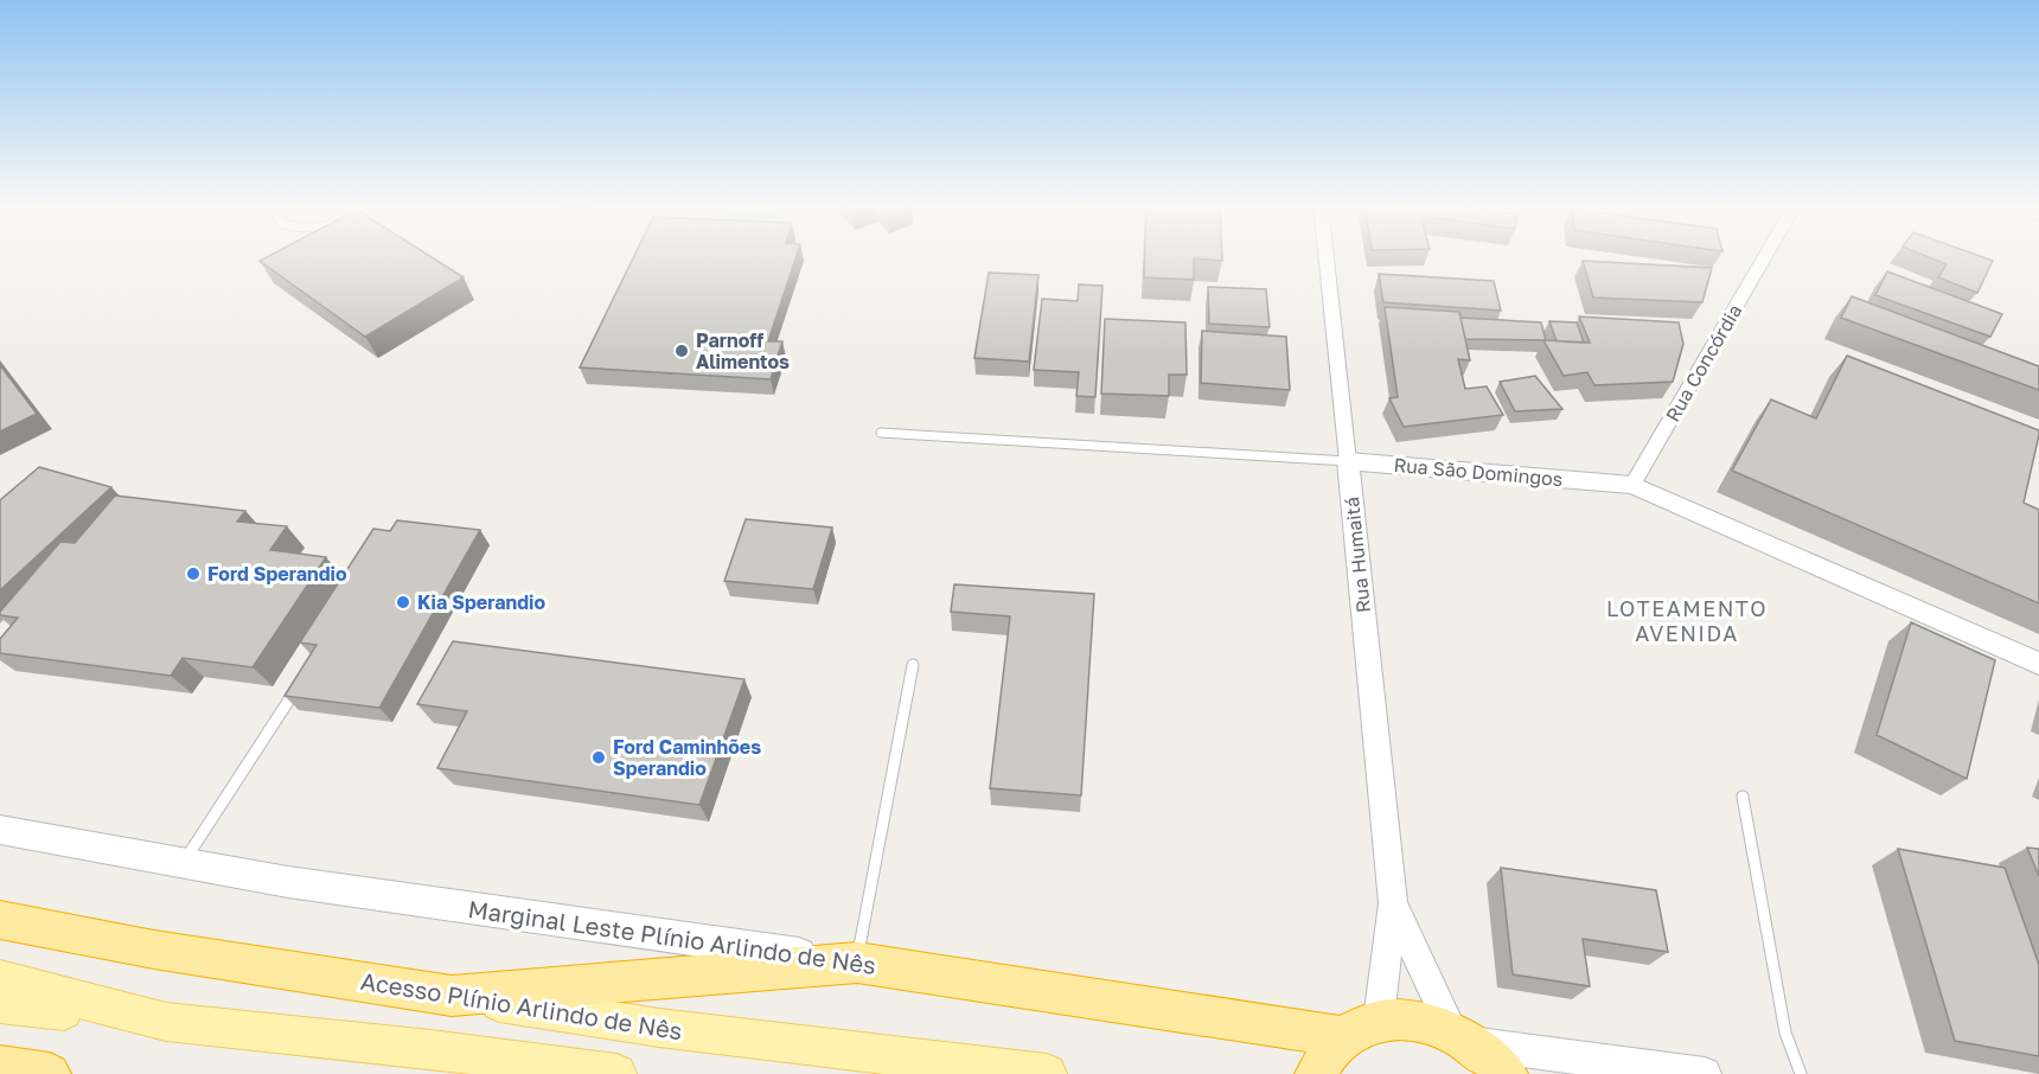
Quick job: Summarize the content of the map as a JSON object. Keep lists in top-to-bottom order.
{
  "streets": {
    "highway": ["Marginal Leste Plínio Arlindo de Nês", "Acesso Plínio Arlindo de Nês"],
    "street": ["Rua Concórdia", "Rua São Domingos", "Rua Humaitá"]
  },
  "crossings": [
    ["Rua Concórdia", "Rua São Domingos"],
    ["Rua São Domingos", "Rua Humaitá"],
    ["Rua Humaitá", "Marginal Leste Plínio Arlindo de Nês"]
  ],
  "districts": ["LOTEAMENTO AVENIDA"],
  "places": [
    "Parnoff Alimentos",
    "Ford Sperandio",
    "Kia Sperandio",
    "Ford Caminhões Sperandio"
  ]
}
